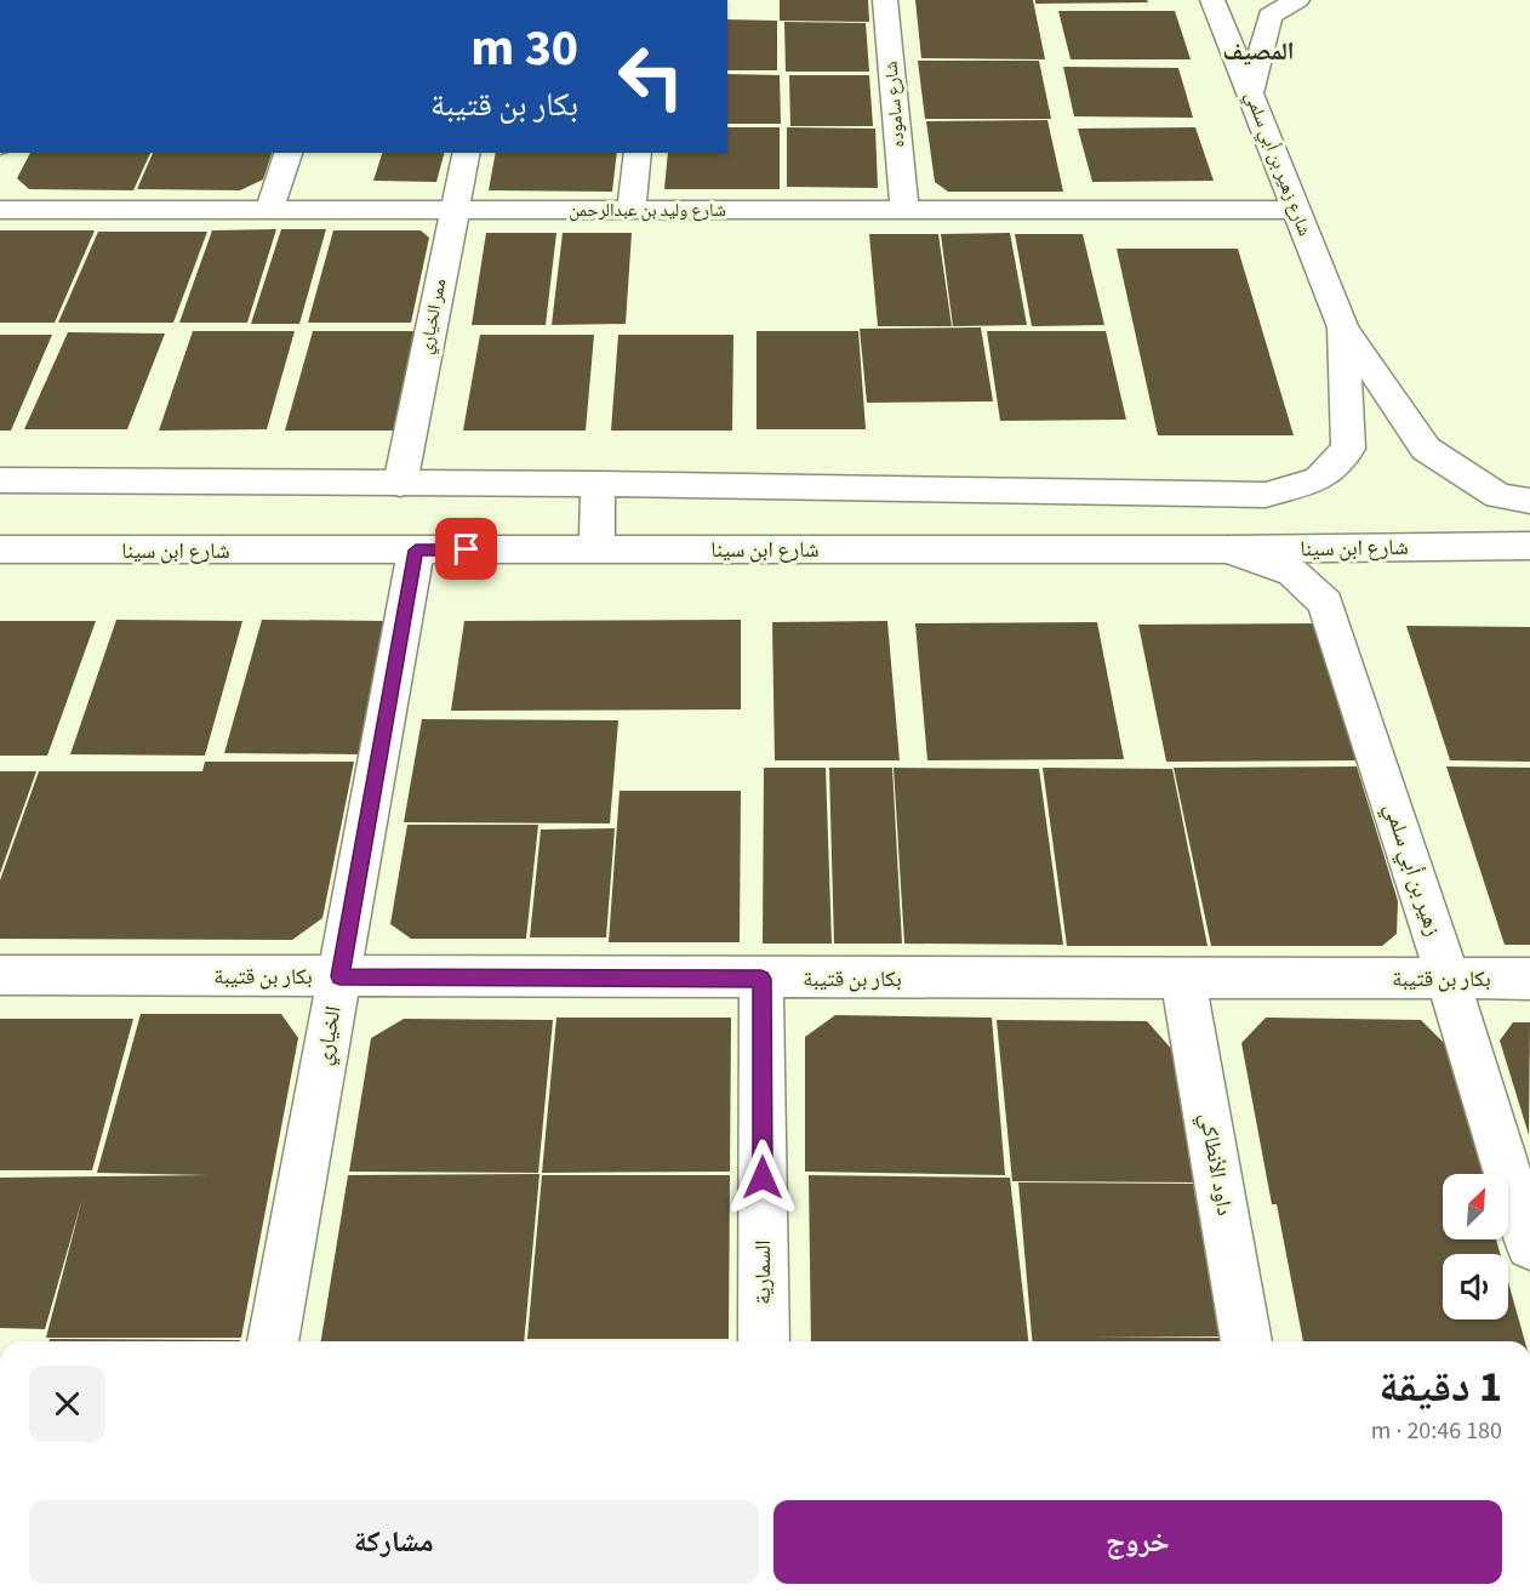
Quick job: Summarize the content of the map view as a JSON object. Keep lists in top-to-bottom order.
{
  "streets": {
    "street": [
      "شارع ساموده",
      "شارع زهير بن أبي سلمي",
      "شارع وليد بن عبدالرحمن",
      "ممر الخياري",
      "شارع ابن سينا",
      "زهير بن أبي سلمي",
      "بكار بن قتيبة",
      "الخياري",
      "داود الأنطاكي",
      "السمارية"
    ]
  },
  "crossings": [
    ["شارع ساموده", "شارع وليد بن عبدالرحمن"],
    ["شارع زهير بن أبي سلمي", "شارع وليد بن عبدالرحمن"],
    ["شارع وليد بن عبدالرحمن", "ممر الخياري"],
    ["شارع ابن سينا", "زهير بن أبي سلمي"],
    ["شارع ابن سينا", "الخياري"],
    ["زهير بن أبي سلمي", "بكار بن قتيبة"],
    ["بكار بن قتيبة", "الخياري"],
    ["بكار بن قتيبة", "داود الأنطاكي"],
    ["بكار بن قتيبة", "السمارية"]
  ],
  "districts": ["المصيف"],
  "north": "top right",
  "page": {
    "turn": ["30 m", "بكار بن قتيبة"],
    "heading": ["1 دقيقة", "180 m · 20:46"],
    "buttons": ["خروج", "مشاركة"]
  }
}
